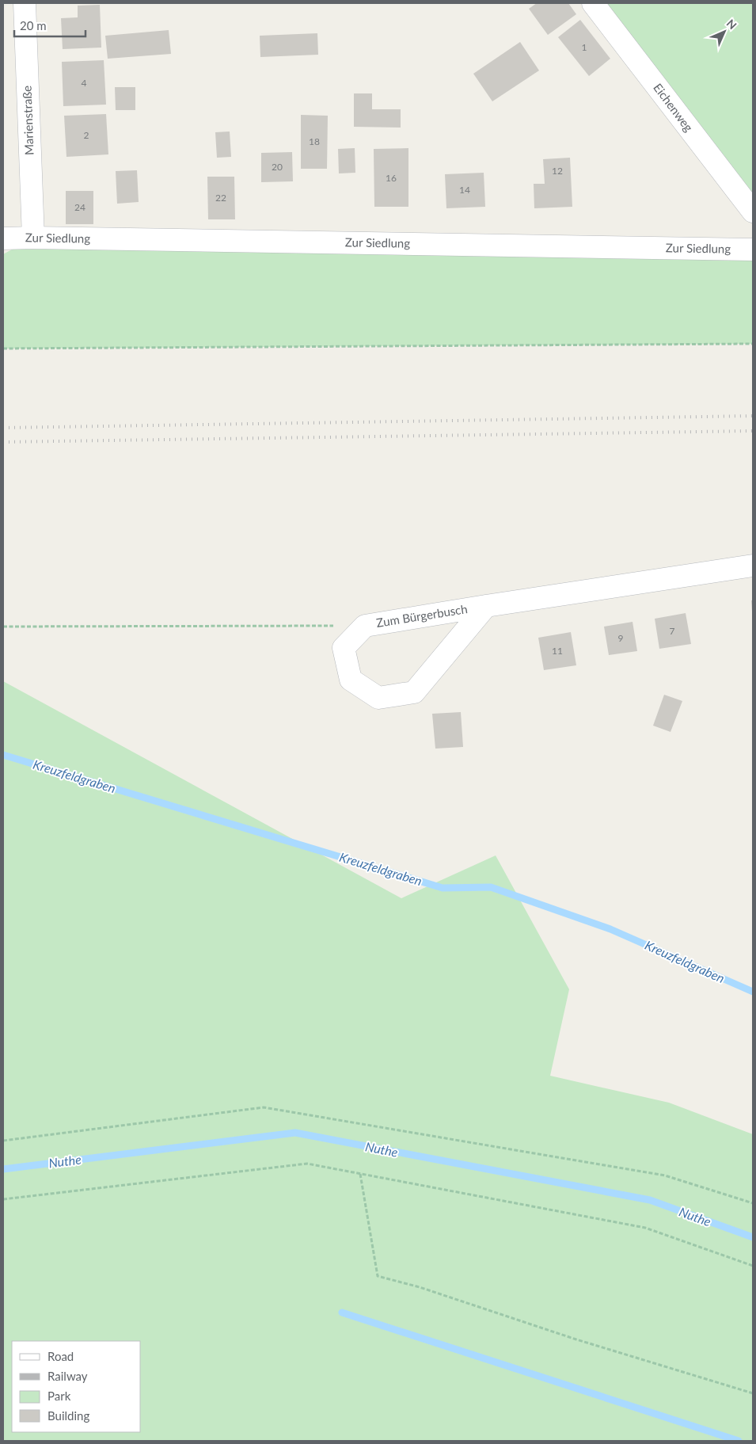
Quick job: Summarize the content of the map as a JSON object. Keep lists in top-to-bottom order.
{
  "streets": {
    "street": [
      "Eichenweg",
      "Marienstraße",
      "Zur Siedlung",
      "Zum Bürgerbusch"
    ]
  },
  "crossings": [
    ["Marienstraße", "Zur Siedlung"]
  ],
  "water": ["Kreuzfeldgraben", "Nuthe"],
  "house_numbers": [
    "1",
    "4",
    "2",
    "18",
    "20",
    "12",
    "16",
    "14",
    "22",
    "24",
    "7",
    "9",
    "11"
  ],
  "legend": [
    "Road",
    "Railway",
    "Park",
    "Building"
  ],
  "scale_bar": "20 m",
  "north": "top right"
}
